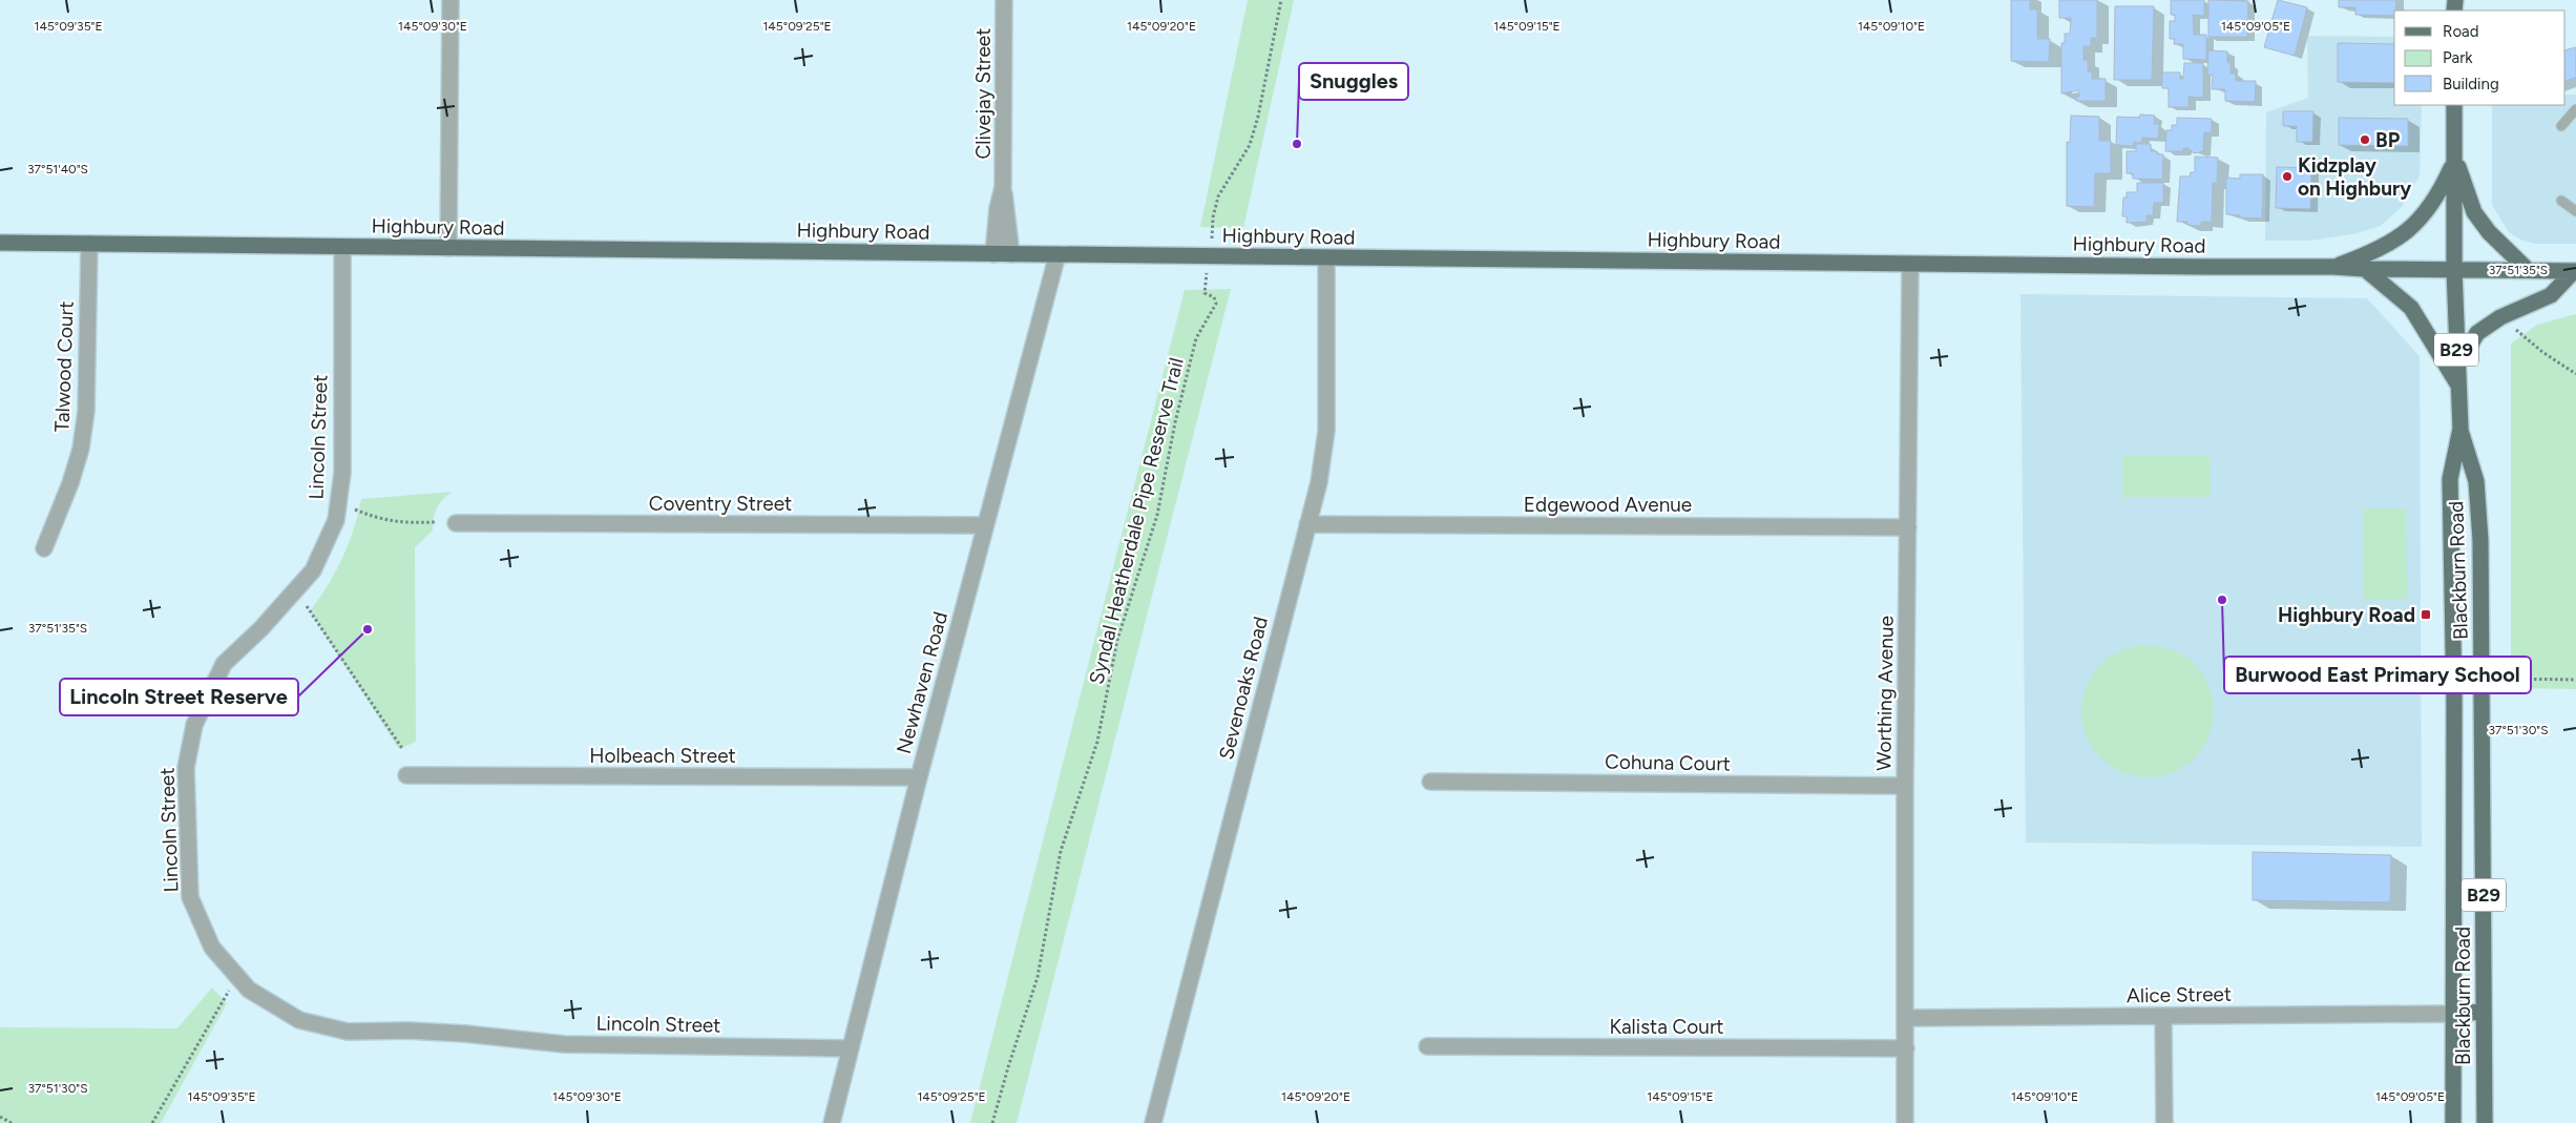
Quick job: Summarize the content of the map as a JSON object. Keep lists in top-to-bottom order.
{
  "streets": {
    "main road": ["Highbury Road", "B29", "Blackburn Road"],
    "street": [
      "Clivejay Street",
      "Talwood Court",
      "Lincoln Street",
      "Coventry Street",
      "Edgewood Avenue",
      "Newhaven Road",
      "Sevenoaks Road",
      "Worthing Avenue",
      "Holbeach Street",
      "Cohuna Court",
      "Alice Street",
      "Kalista Court"
    ],
    "path": ["Syndal Heatherdale Pipe Reserve Trail"]
  },
  "crossings": [
    ["Clivejay Street", "Highbury Road"],
    ["Highbury Road", "Talwood Court"],
    ["Highbury Road", "Lincoln Street"],
    ["Highbury Road", "Syndal Heatherdale Pipe Reserve Trail"],
    ["Highbury Road", "Blackburn Road"],
    ["Highbury Road", "Newhaven Road"],
    ["Highbury Road", "Sevenoaks Road"],
    ["Highbury Road", "Worthing Avenue"],
    ["Lincoln Street", "Newhaven Road"],
    ["Coventry Street", "Newhaven Road"],
    ["Edgewood Avenue", "Sevenoaks Road"],
    ["Edgewood Avenue", "Worthing Avenue"],
    ["Blackburn Road", "Alice Street"],
    ["Newhaven Road", "Holbeach Street"],
    ["Worthing Avenue", "Cohuna Court"],
    ["Worthing Avenue", "Alice Street"],
    ["Worthing Avenue", "Kalista Court"]
  ],
  "places": {
    "other": [
      "BP",
      "Snuggles",
      "Kidzplay on Highbury",
      "Burwood East Primary School",
      "Lincoln Street Reserve"
    ],
    "transit": ["Highbury Road"]
  },
  "legend": ["Road", "Park", "Building"],
  "coordinates": [
    "145°09'35\"E",
    "145°09'30\"E",
    "145°09'25\"E",
    "145°09'20\"E",
    "145°09'15\"E",
    "145°09'10\"E",
    "145°09'05\"E",
    "37°51'40\"S",
    "37°51'35\"S",
    "37°51'30\"S"
  ]
}
